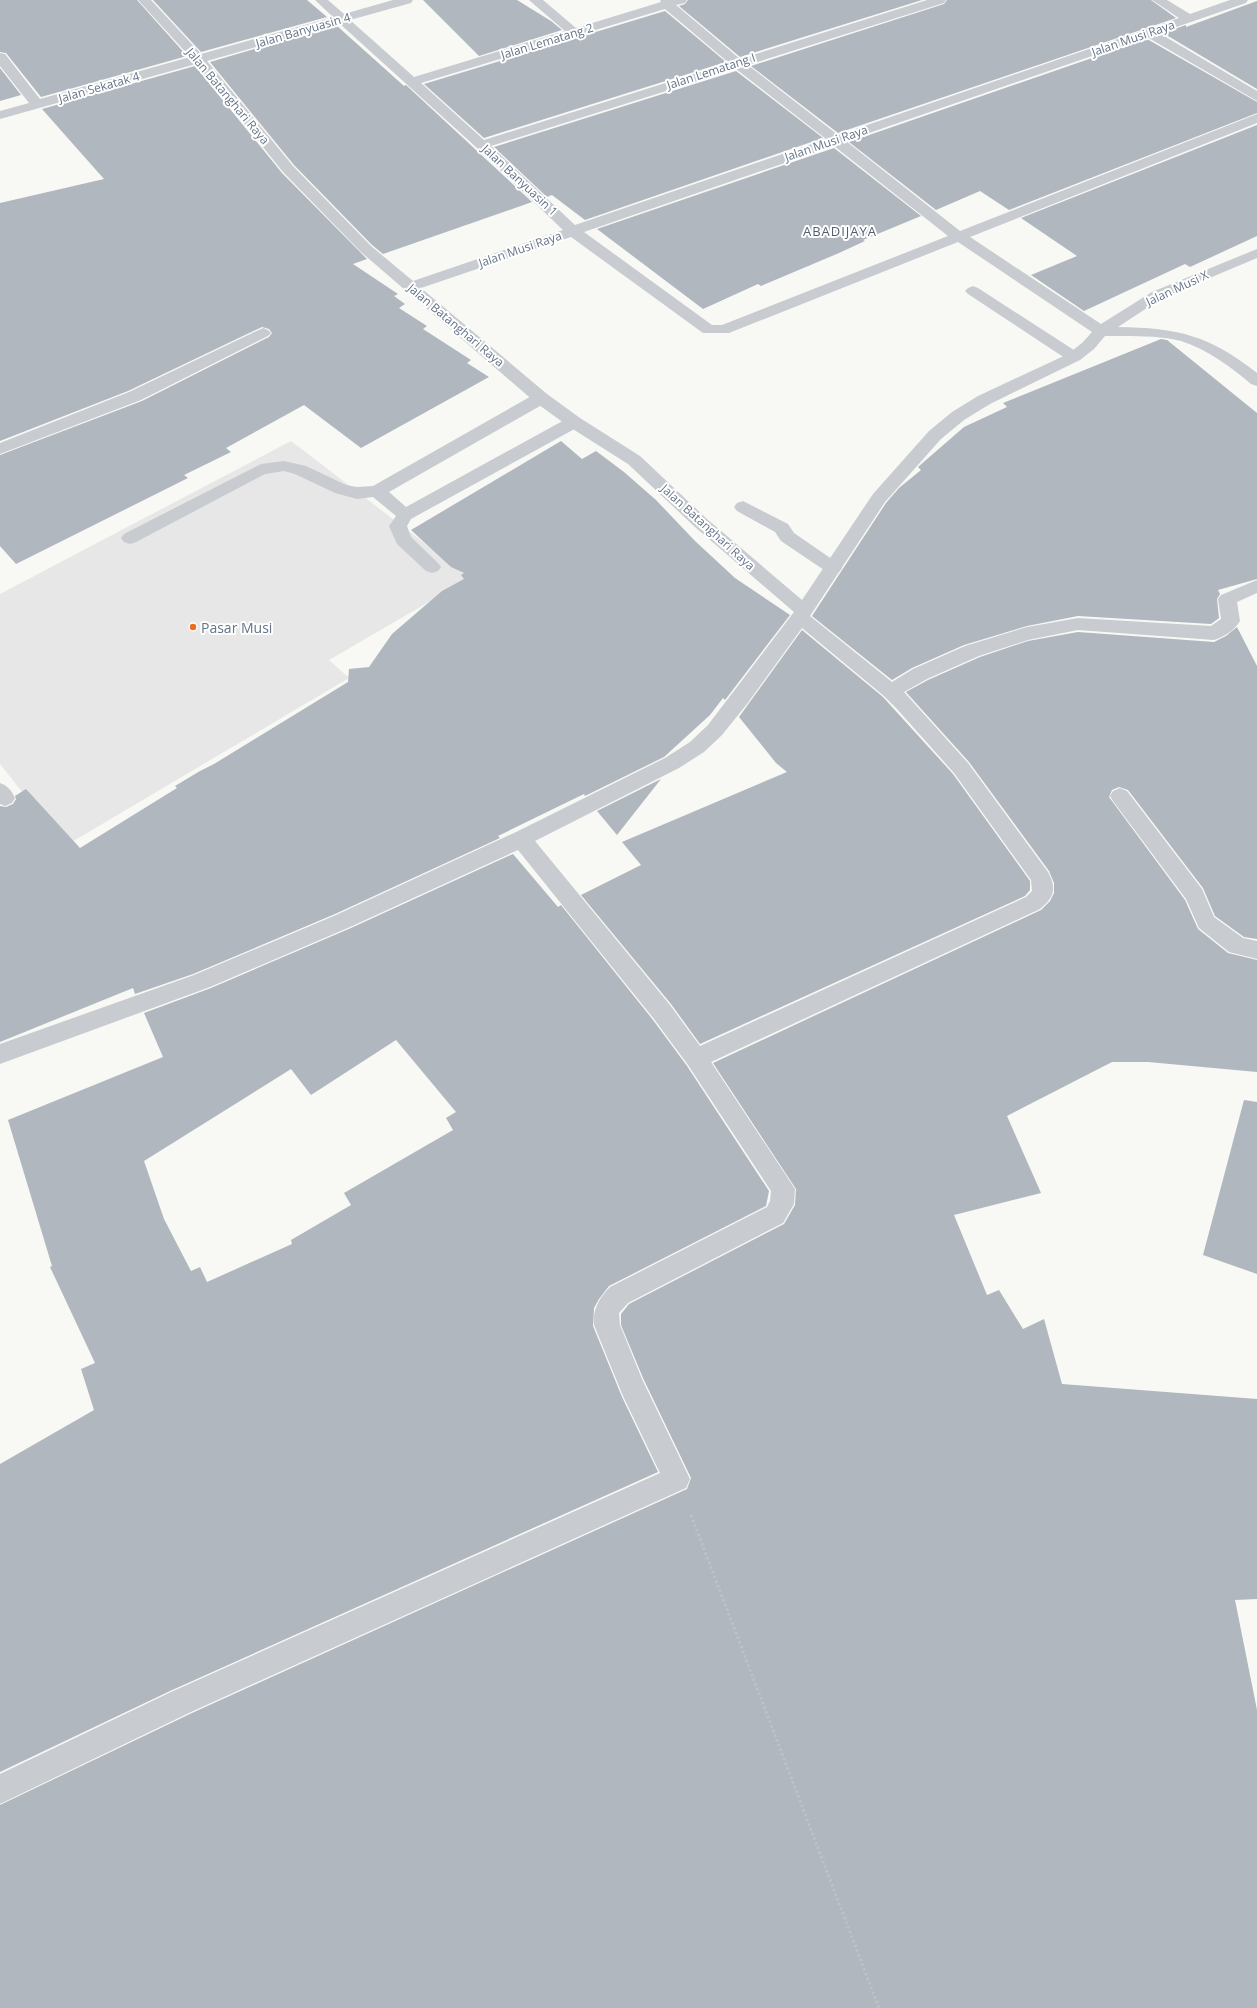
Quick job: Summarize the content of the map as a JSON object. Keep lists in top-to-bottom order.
{
  "streets": {
    "street": [
      "Jalan Banyuasin 4",
      "Jalan Musi Raya",
      "Jalan Lematang 2",
      "Jalan Lematang I",
      "Jalan Sekatak 4",
      "Jalan Batanghari Raya",
      "Jalan Banyuasin 1",
      "Jalan Musi X"
    ]
  },
  "crossings": [
    ["Jalan Banyuasin 4", "Jalan Sekatak 4"],
    ["Jalan Banyuasin 4", "Jalan Batanghari Raya"],
    ["Jalan Banyuasin 4", "Jalan Banyuasin 1"],
    ["Jalan Musi Raya", "Jalan Batanghari Raya"],
    ["Jalan Musi Raya", "Jalan Banyuasin 1"],
    ["Jalan Lematang 2", "Jalan Banyuasin 1"],
    ["Jalan Lematang I", "Jalan Banyuasin 1"],
    ["Jalan Sekatak 4", "Jalan Batanghari Raya"],
    ["Jalan Batanghari Raya", "Jalan Musi X"]
  ],
  "districts": ["ABADIJAYA"],
  "places": ["Pasar Musi"]
}
